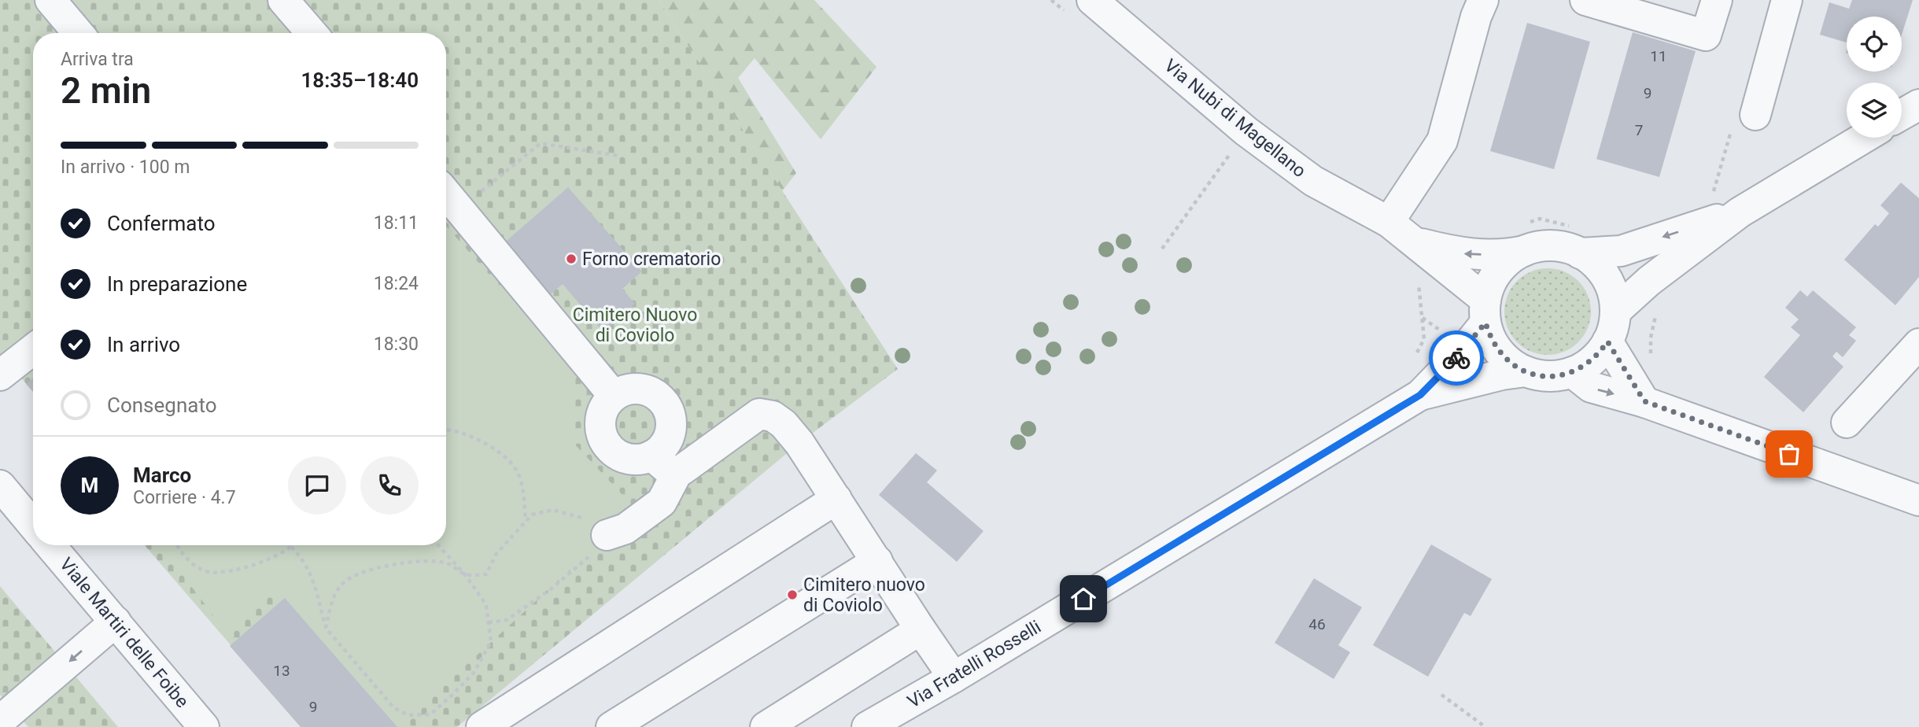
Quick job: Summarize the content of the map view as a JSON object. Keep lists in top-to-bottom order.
{
  "streets": {
    "street": ["Via Nubi di Magellano", "Viale Martiri delle Foibe", "Via Fratelli Rosselli"]
  },
  "crossings": [
    ["Via Nubi di Magellano", "Via Fratelli Rosselli"]
  ],
  "parks": ["Cimitero Nuovo di Coviolo"],
  "places": ["Forno crematorio", "Cimitero nuovo di Coviolo"],
  "house_numbers": [
    "11",
    "9",
    "7",
    "46",
    "13",
    "9"
  ],
  "page": {
    "heading": ["2 min", "Arriva tra", "18:35–18:40"],
    "panel": ["Marco", "Corriere · 4.7"],
    "bar": "In arrivo · 100 m",
    "list": [
      ["Confermato", "18:11"],
      ["In preparazione", "18:24"],
      ["In arrivo", "18:30"],
      "Consegnato"
    ],
    "round": "M"
  }
}
